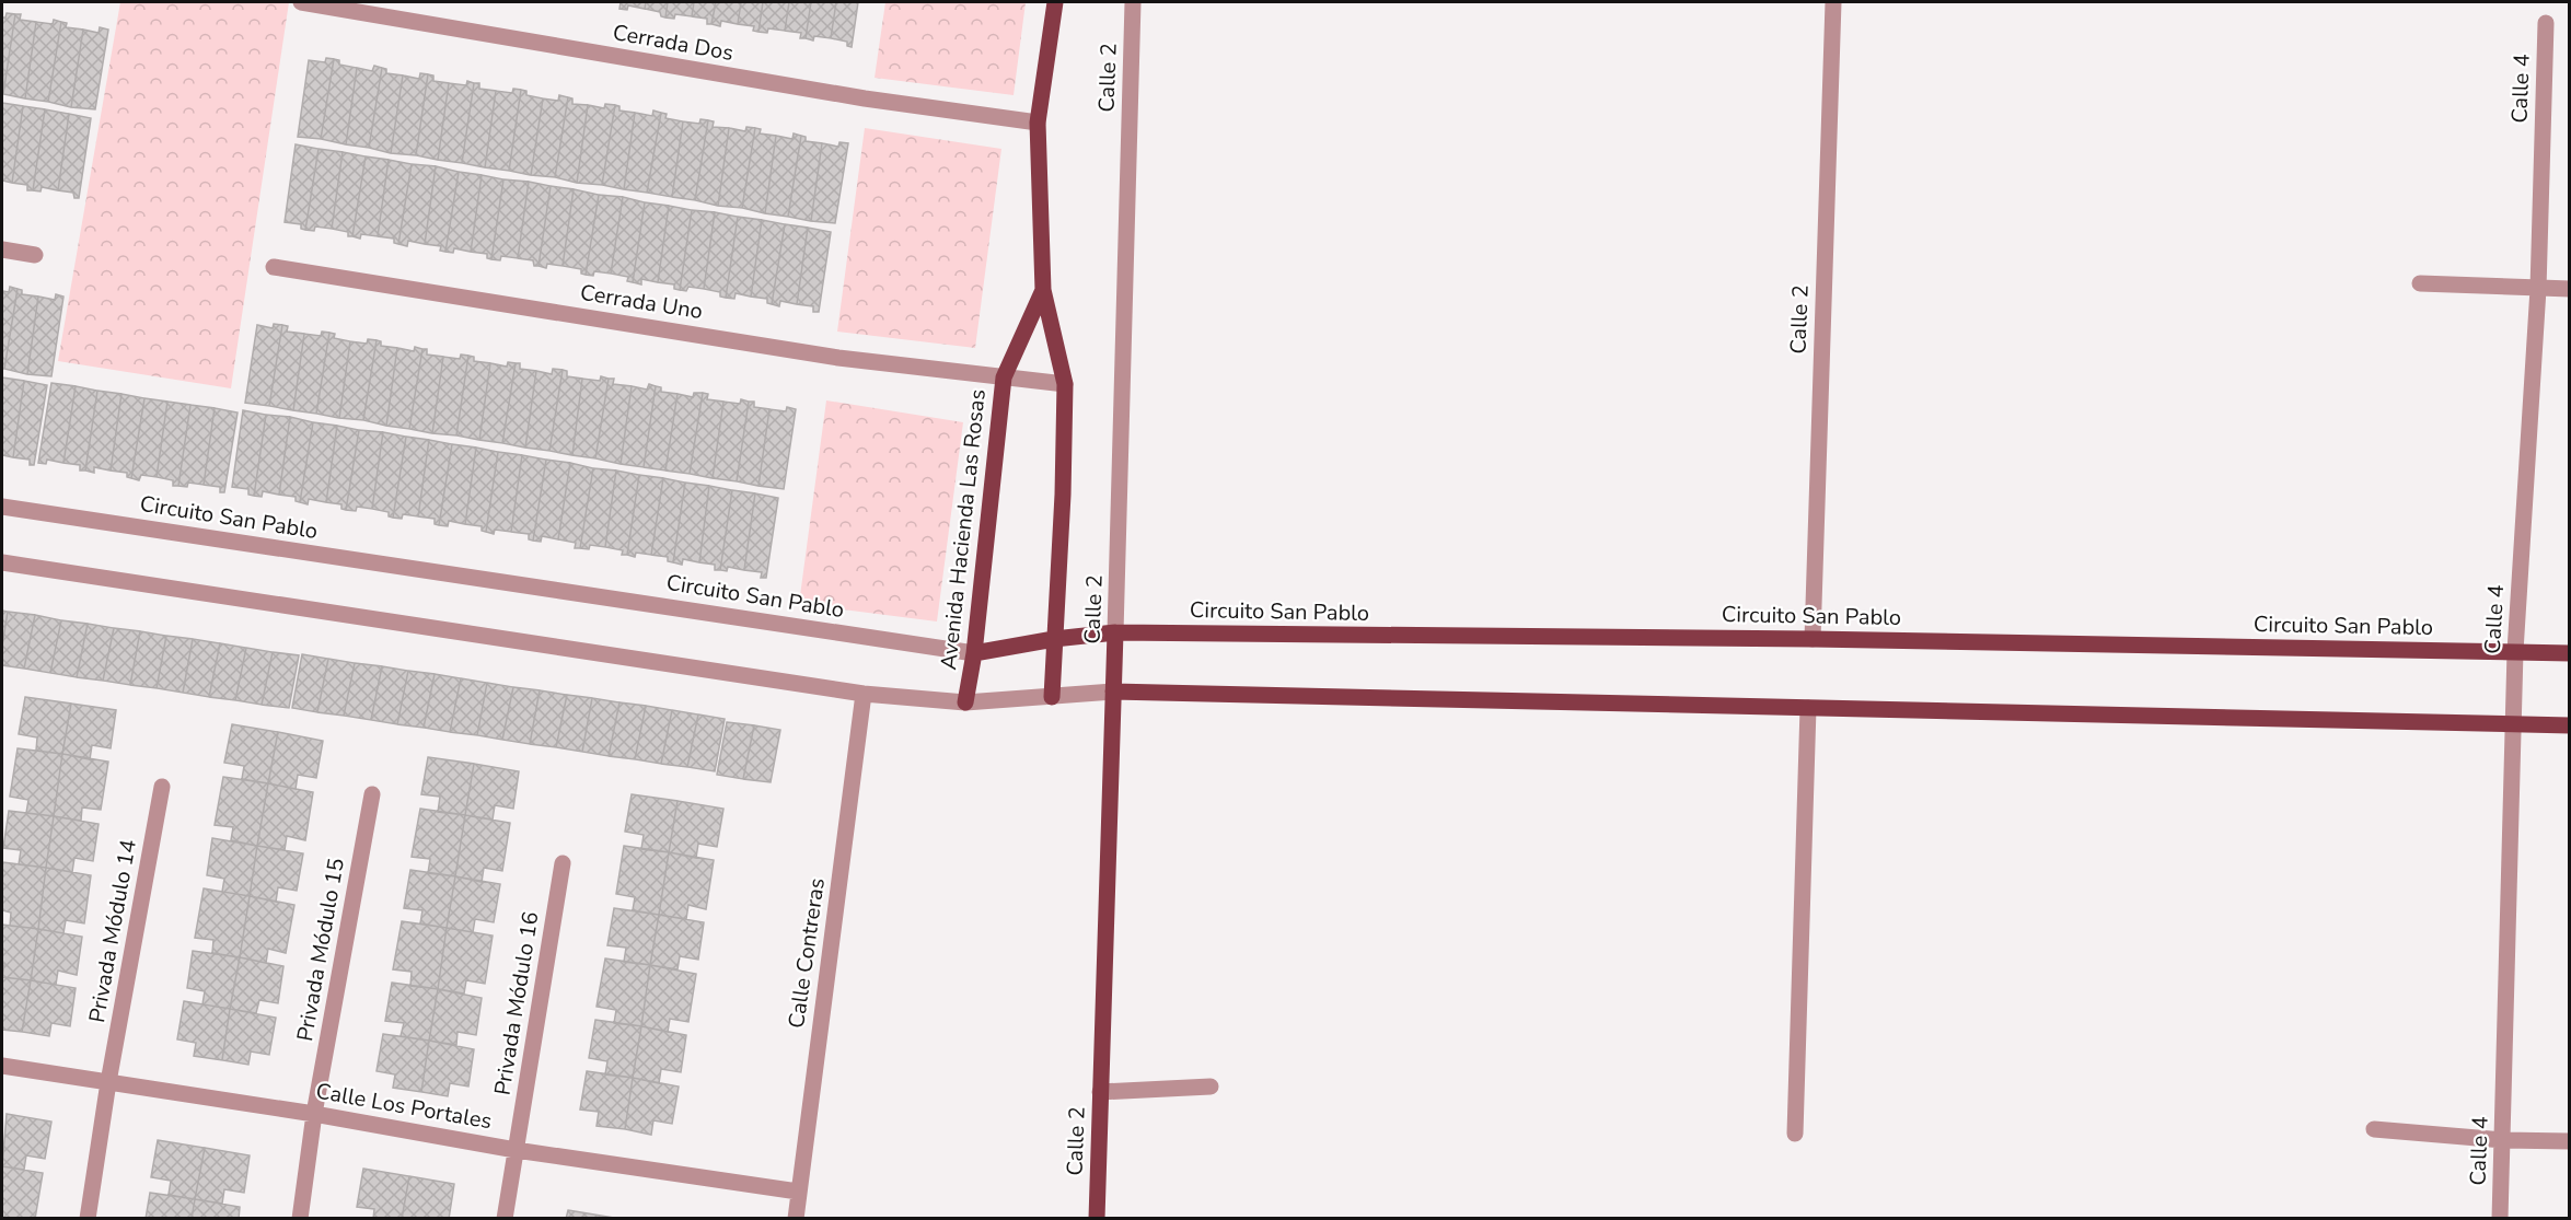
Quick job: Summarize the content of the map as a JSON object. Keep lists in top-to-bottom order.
{
  "streets": {
    "main road": ["Calle 2", "Circuito San Pablo", "Avenida Hacienda Las Rosas"],
    "street": [
      "Cerrada Dos",
      "Calle 4",
      "Cerrada Uno",
      "Privada Módulo 14",
      "Privada Módulo 15",
      "Calle Contreras",
      "Privada Módulo 16",
      "Calle Los Portales"
    ]
  },
  "crossings": [
    ["Cerrada Dos", "Avenida Hacienda Las Rosas"],
    ["Calle 2", "Circuito San Pablo"],
    ["Calle 4", "Circuito San Pablo"],
    ["Cerrada Uno", "Avenida Hacienda Las Rosas"],
    ["Circuito San Pablo", "Avenida Hacienda Las Rosas"],
    ["Privada Módulo 14", "Calle Los Portales"],
    ["Privada Módulo 15", "Calle Los Portales"],
    ["Calle Contreras", "Calle Los Portales"],
    ["Privada Módulo 16", "Calle Los Portales"]
  ]
}
